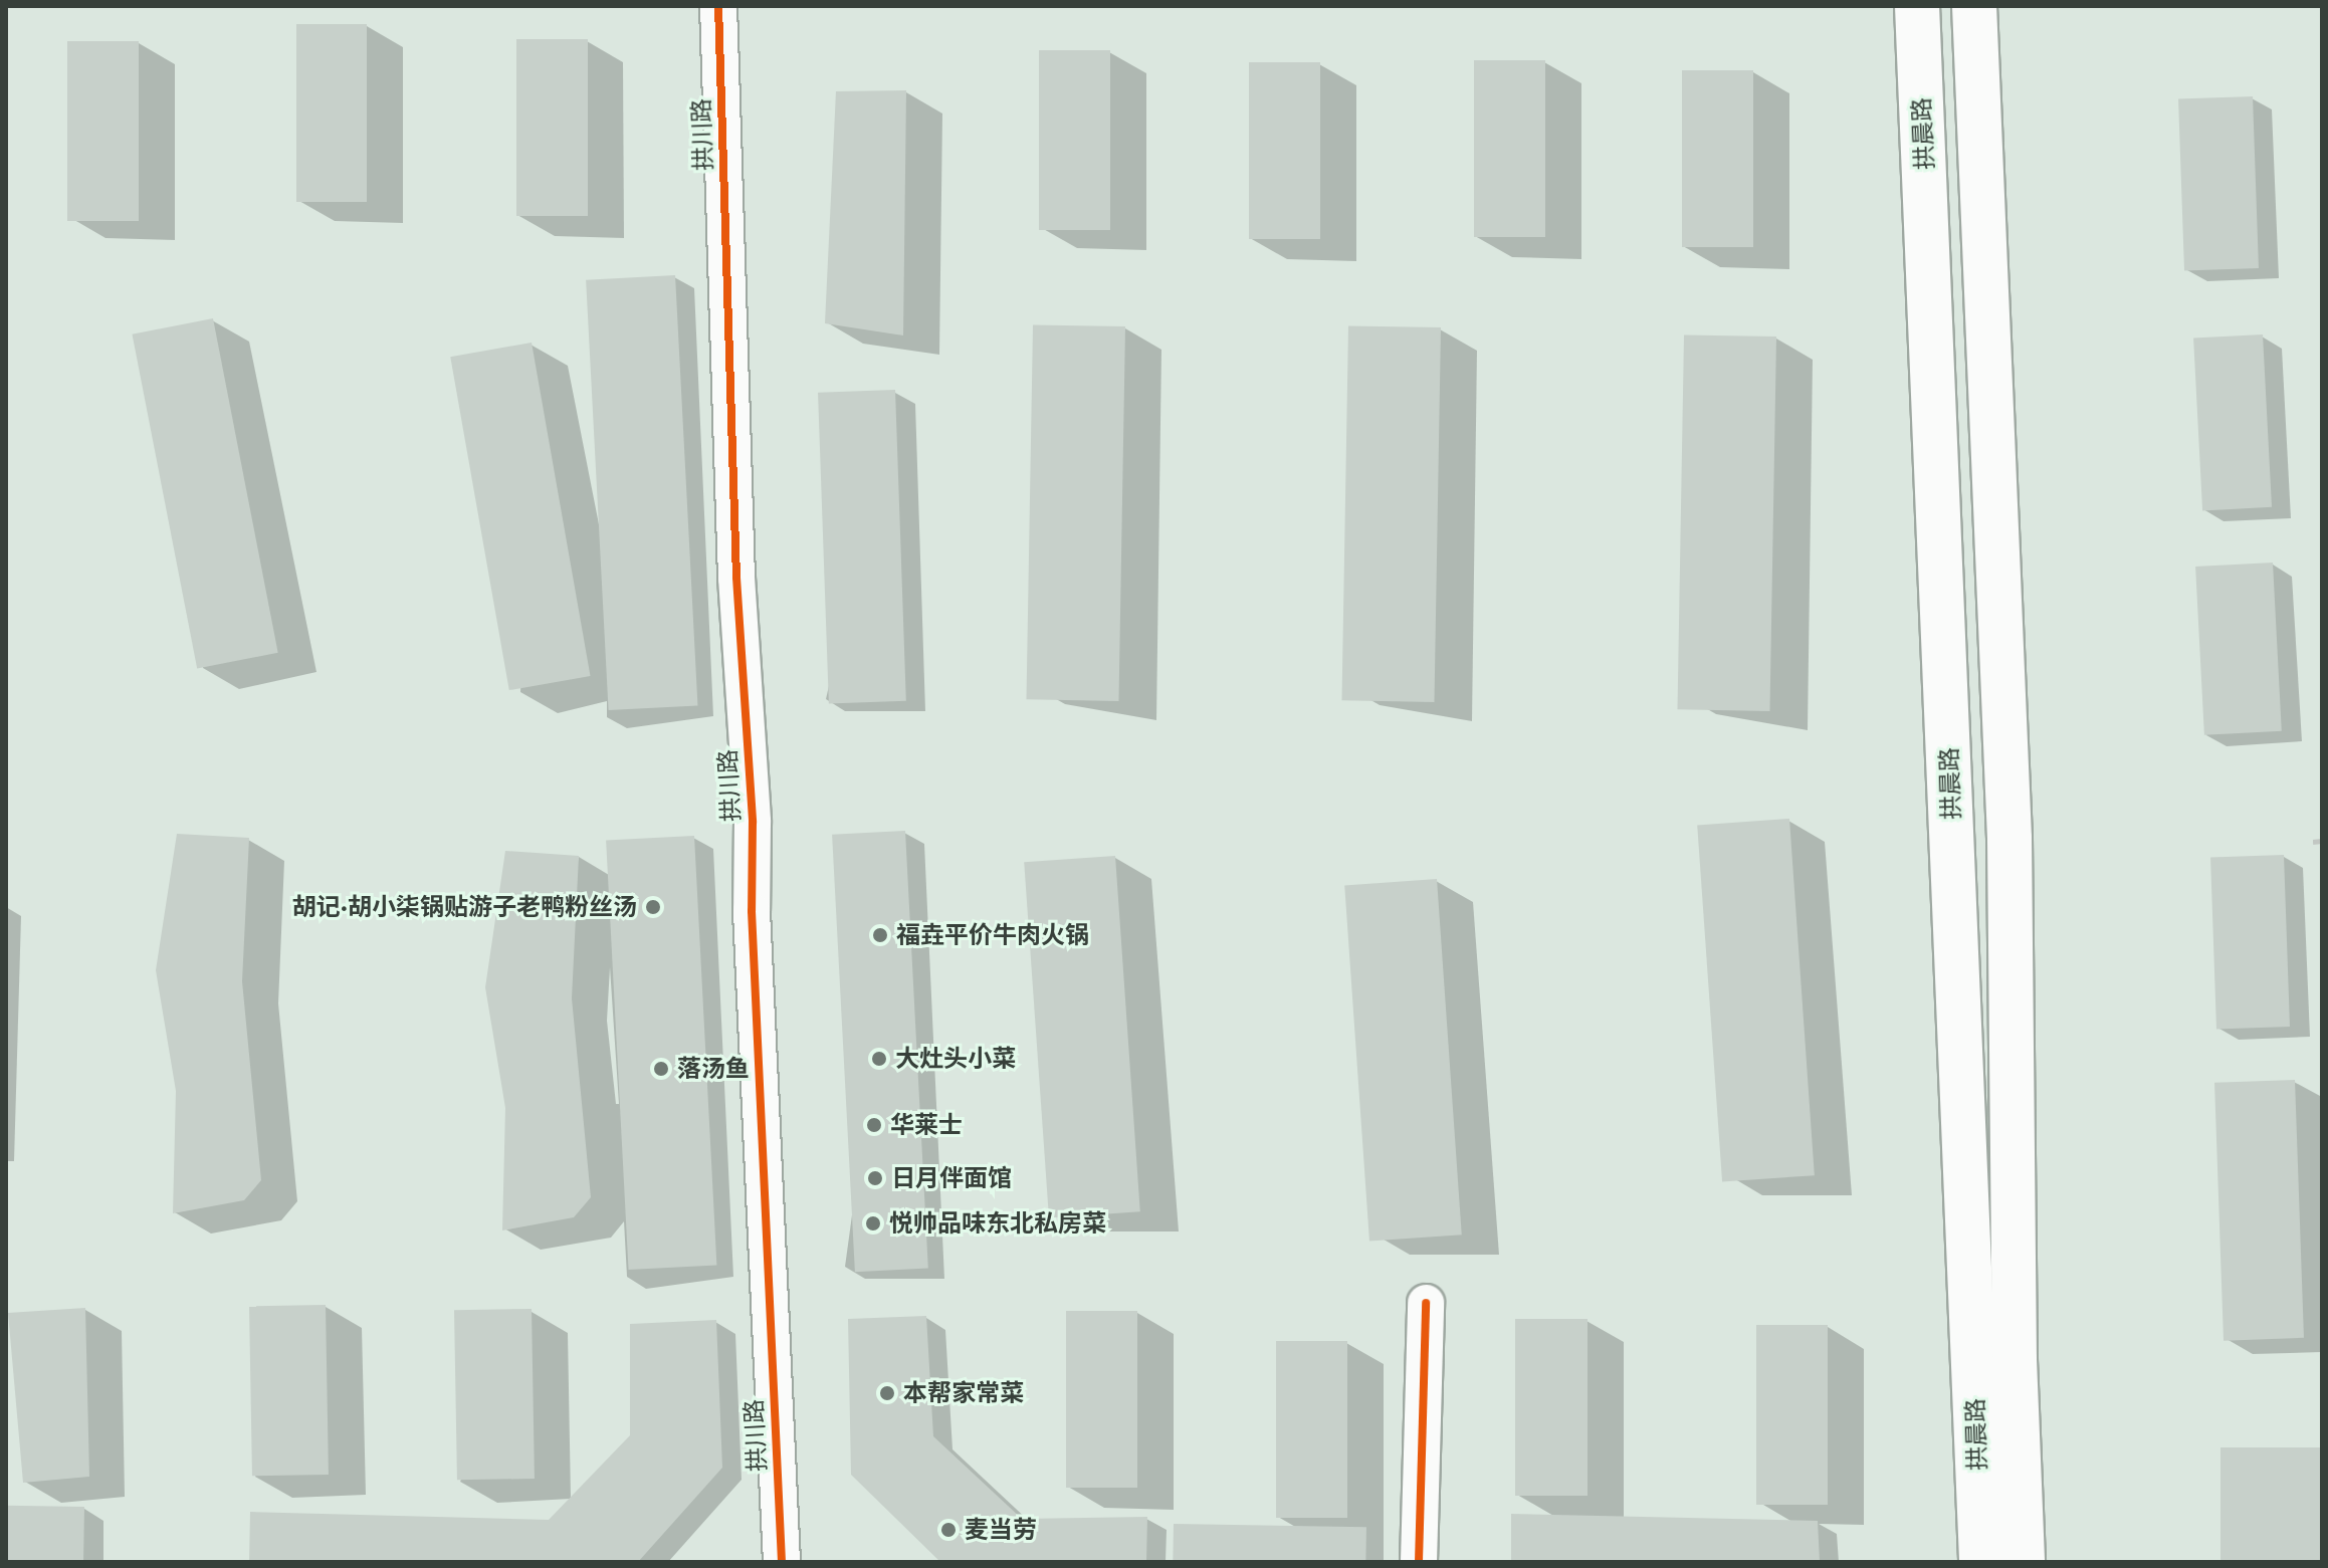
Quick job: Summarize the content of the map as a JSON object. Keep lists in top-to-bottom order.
{
  "streets": {
    "main road": ["拱晨路"],
    "street": ["拱川路"]
  },
  "places": [
    "胡记·胡小柒锅贴游子老鸭粉丝汤",
    "福垚平价牛肉火锅",
    "大灶头小菜",
    "落汤鱼",
    "华莱士",
    "日月伴面馆",
    "悦帅品味东北私房菜",
    "本帮家常菜",
    "麦当劳"
  ]
}
